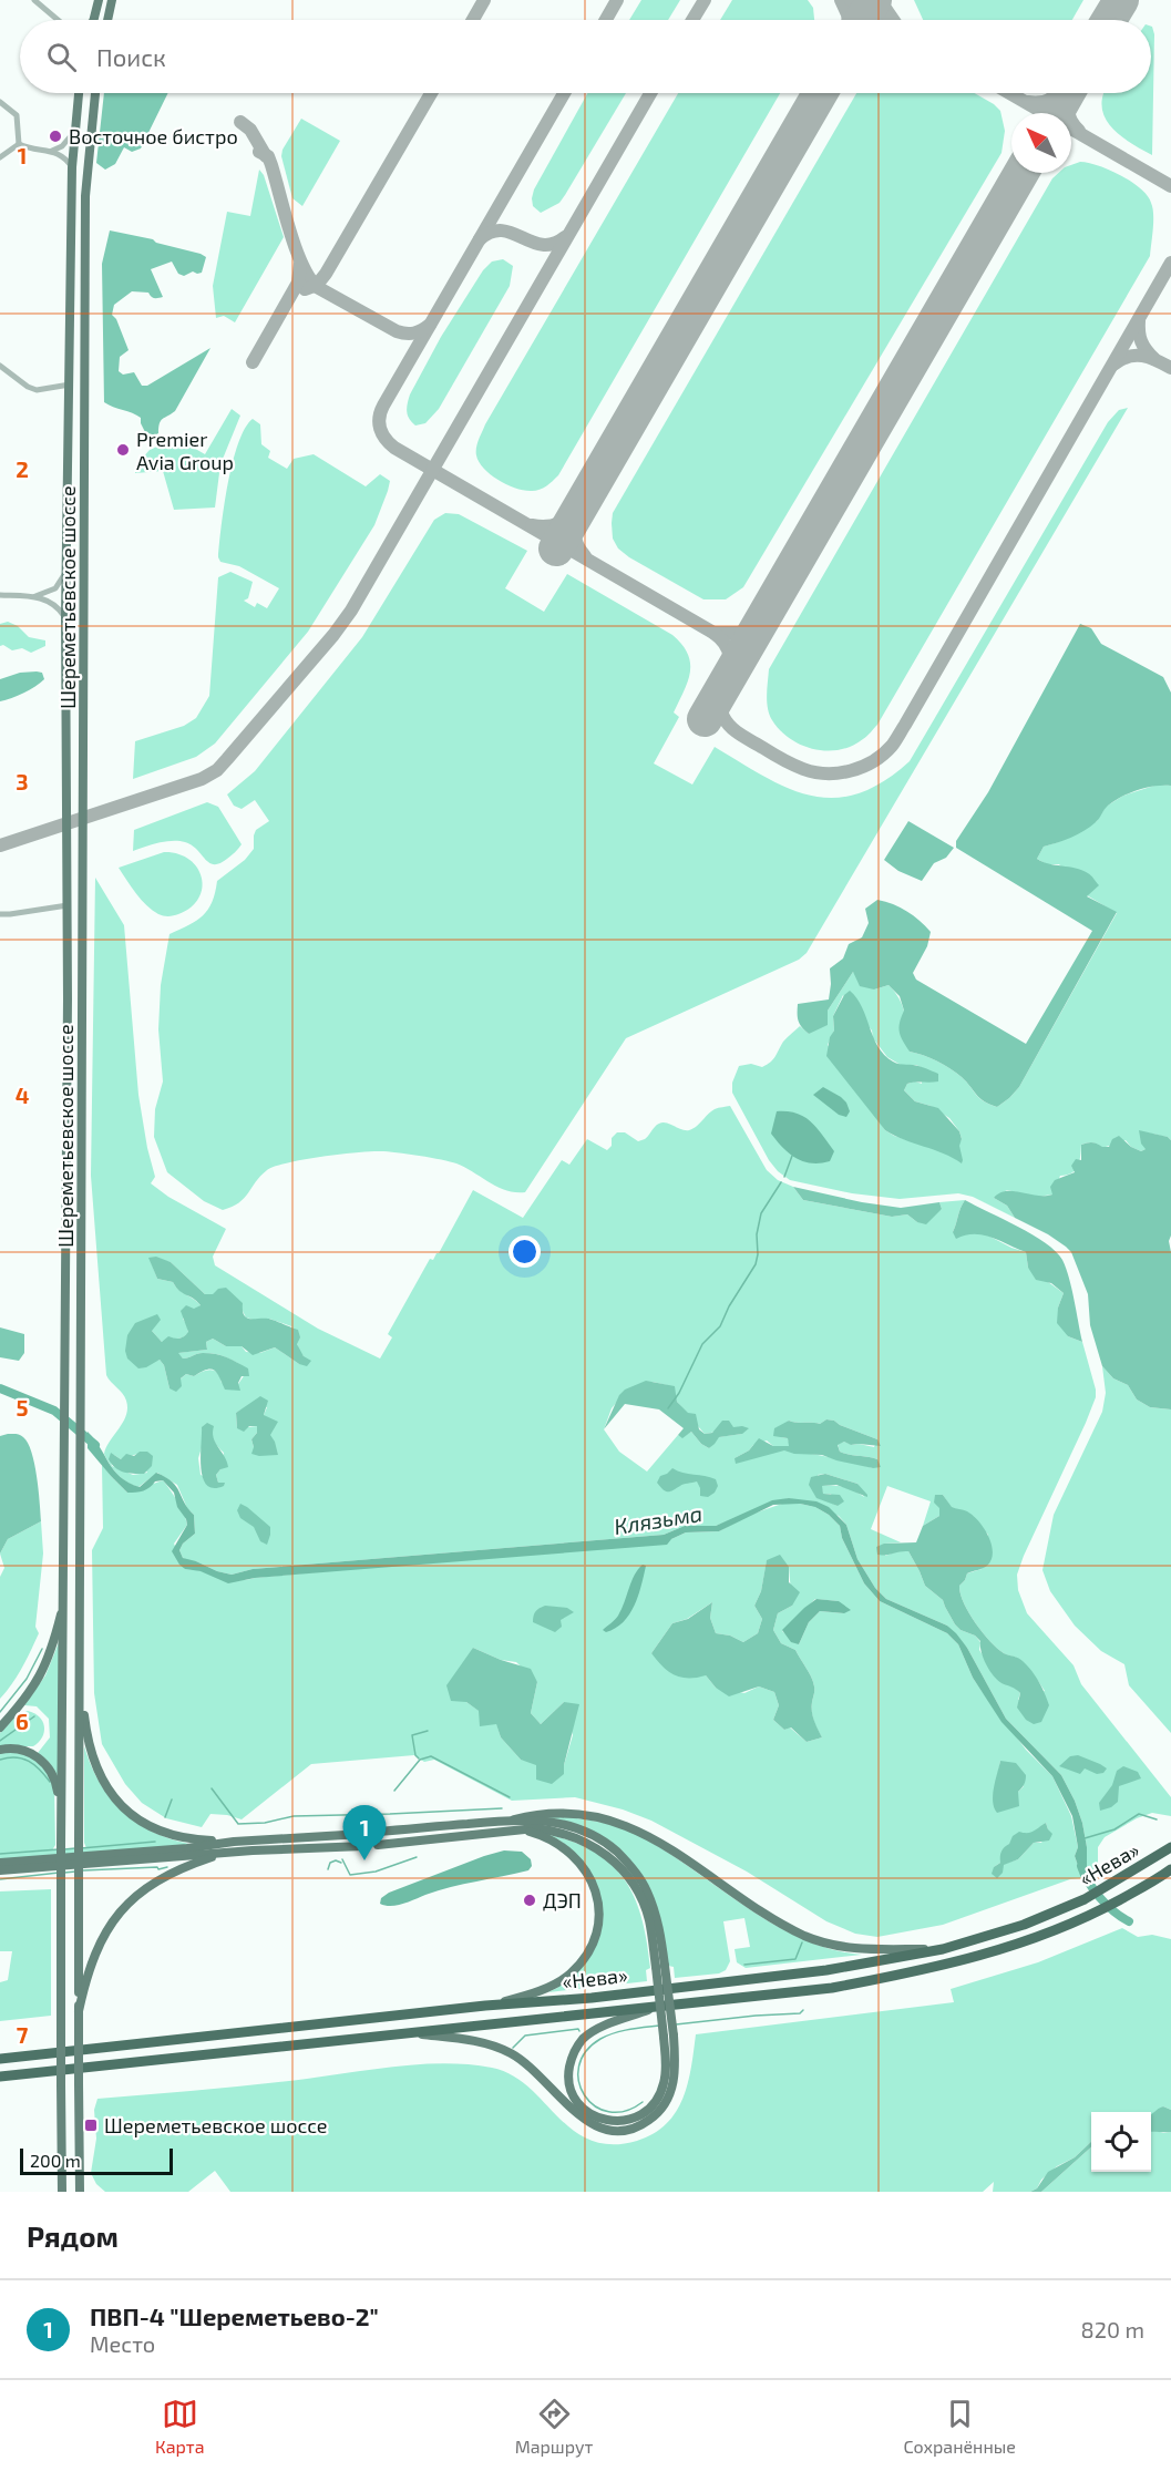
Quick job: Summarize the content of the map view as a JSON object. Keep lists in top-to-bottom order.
{
  "streets": {
    "highway": ["«Нева»"],
    "main road": ["Шереметьевское шоссе"]
  },
  "water": ["Клязьма"],
  "places": {
    "other": ["Восточное бистро", "Premier Avia Group", "ДЭП"],
    "transit": ["Шереметьевское шоссе"]
  },
  "scale_bar": "200 m",
  "north": "top left",
  "page": {
    "search": "Поиск",
    "pins": "1",
    "scale": "200 m",
    "heading": "Рядом",
    "list": [
      {
        "mark": "1",
        "name": "ПВП-4 \"Шереметьево-2\"",
        "note": "Место",
        "value": "820 m"
      }
    ],
    "nav": ["Карта", "Маршрут", "Сохранённые"]
  },
  "grid": {
    "rows": [
      "1",
      "2",
      "3",
      "4",
      "5",
      "6",
      "7"
    ]
  }
}
